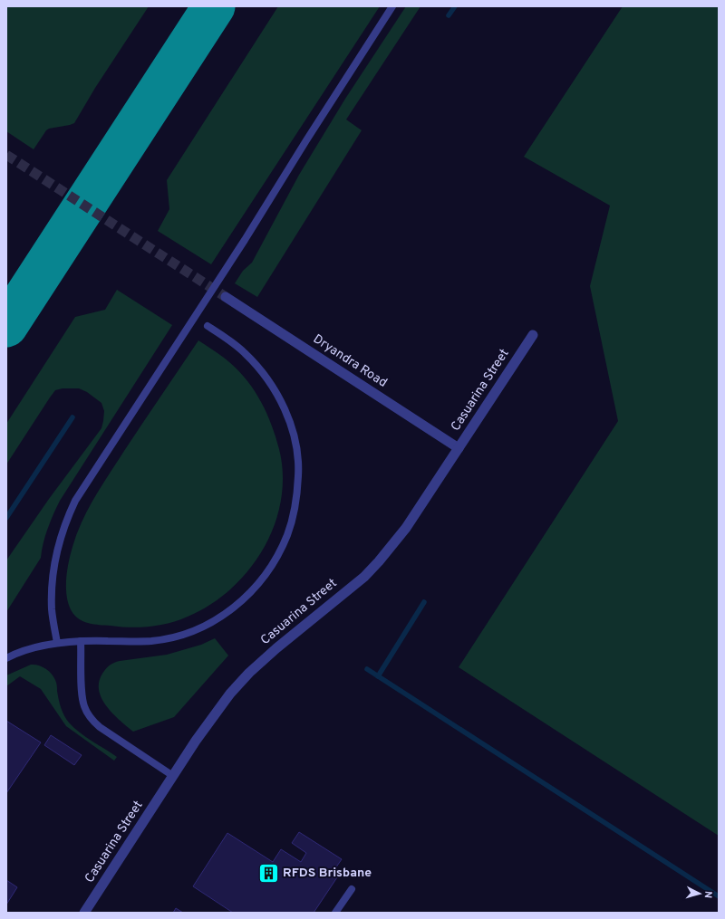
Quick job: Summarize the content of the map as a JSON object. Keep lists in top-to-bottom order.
{
  "streets": {
    "street": ["Dryandra Road", "Casuarina Street"]
  },
  "crossings": [
    ["Dryandra Road", "Casuarina Street"]
  ],
  "places": {
    "building": ["RFDS Brisbane"]
  },
  "north": "right"
}
